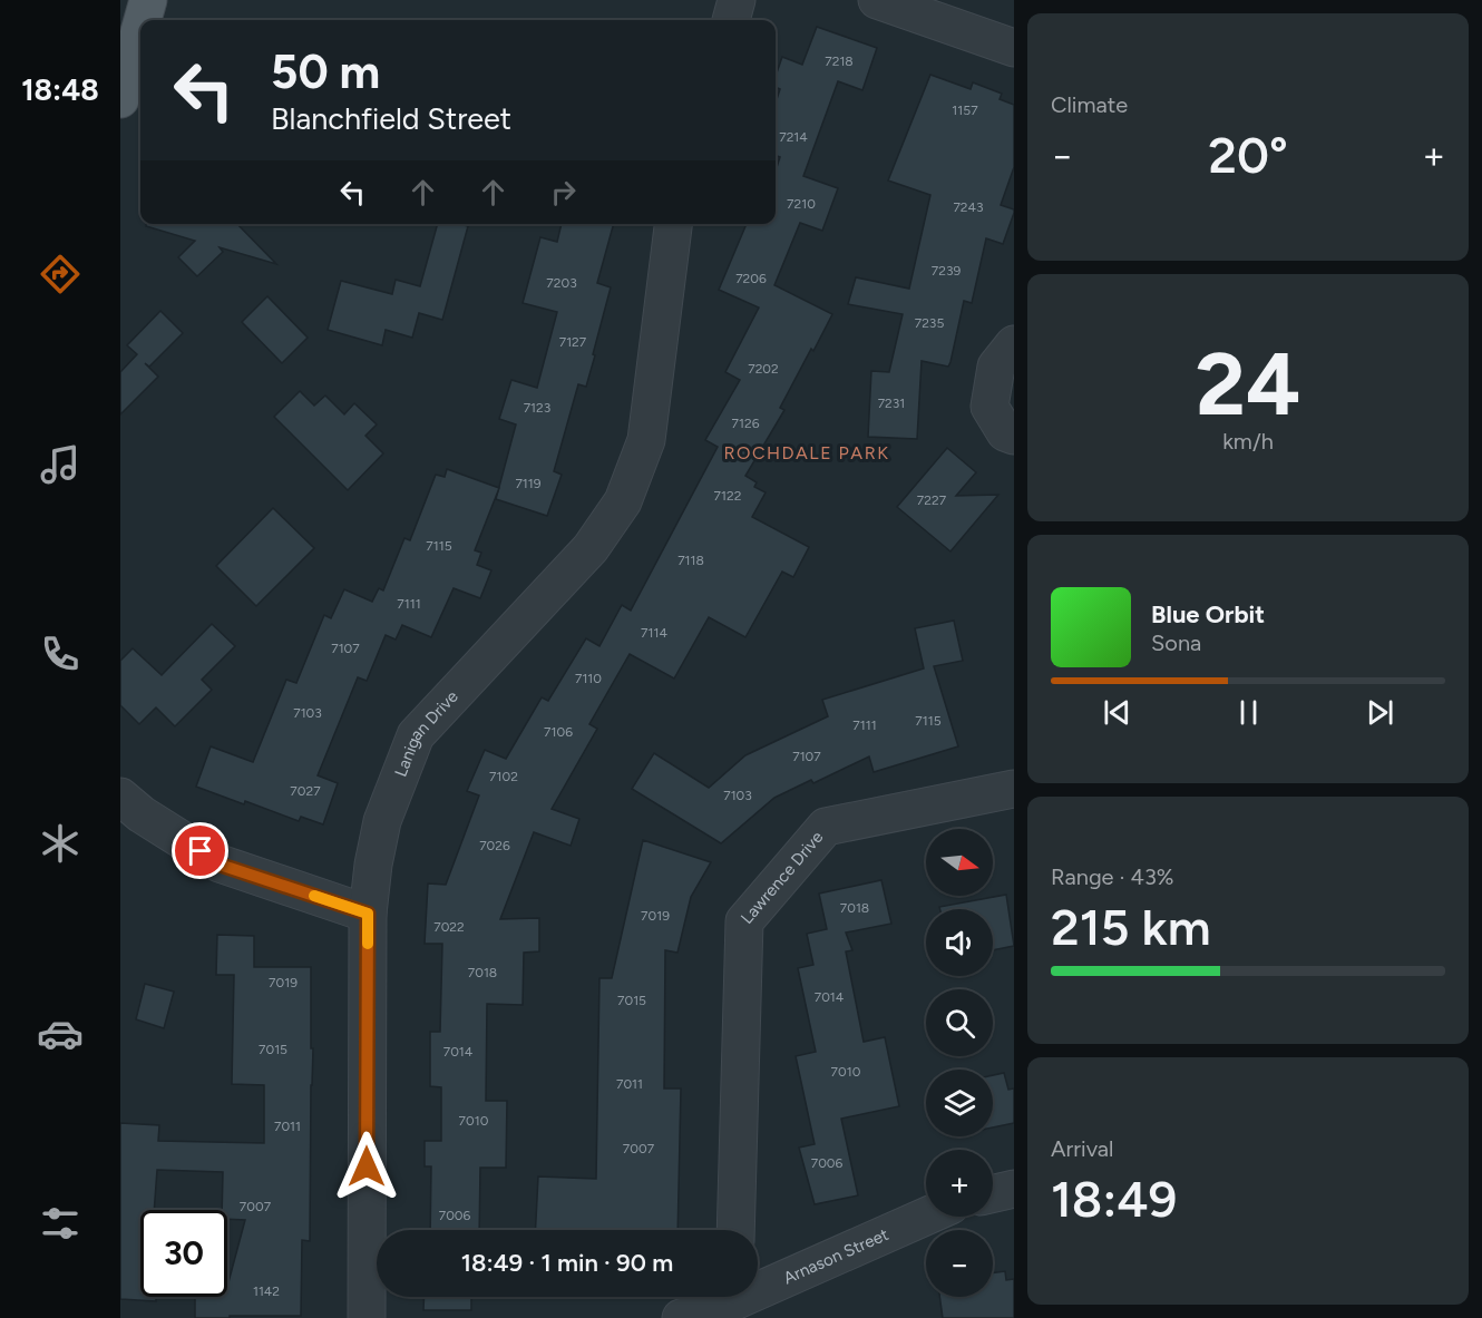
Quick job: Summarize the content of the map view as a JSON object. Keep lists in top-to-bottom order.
{
  "streets": {
    "street": ["Lanigan Drive", "Lawrence Drive", "Arnason Street"]
  },
  "districts": ["ROCHDALE PARK"],
  "house_numbers": [
    "7218",
    "1157",
    "7214",
    "7210",
    "7243",
    "7239",
    "7206",
    "7203",
    "7235",
    "7127",
    "7202",
    "7231",
    "7123",
    "7126",
    "7119",
    "7122",
    "7227",
    "7115",
    "7118",
    "7111",
    "7114",
    "7107",
    "7110",
    "7103",
    "7115",
    "7111",
    "7106",
    "7107",
    "7102",
    "7027",
    "7103",
    "7026",
    "7018",
    "7019",
    "7022",
    "7018",
    "7019",
    "7014",
    "7015",
    "7015",
    "7014",
    "7010",
    "7011",
    "7010",
    "7011",
    "7007",
    "7006",
    "7007",
    "7006",
    "1142"
  ],
  "north": "right",
  "page": {
    "tabs": "18:48",
    "tile": [
      "Climate",
      ["24", "km/h"],
      ["Range · 43%", "215 km"],
      ["Arrival", "18:49"]
    ],
    "turn": ["50 m", "Blanchfield Street"],
    "heat": ["−", "20°", "+"],
    "song": ["Blue Orbit", "Sona"],
    "map_buttons": ["+", "−"],
    "limit": "30",
    "trip": "18:49 · 1 min · 90 m"
  }
}
